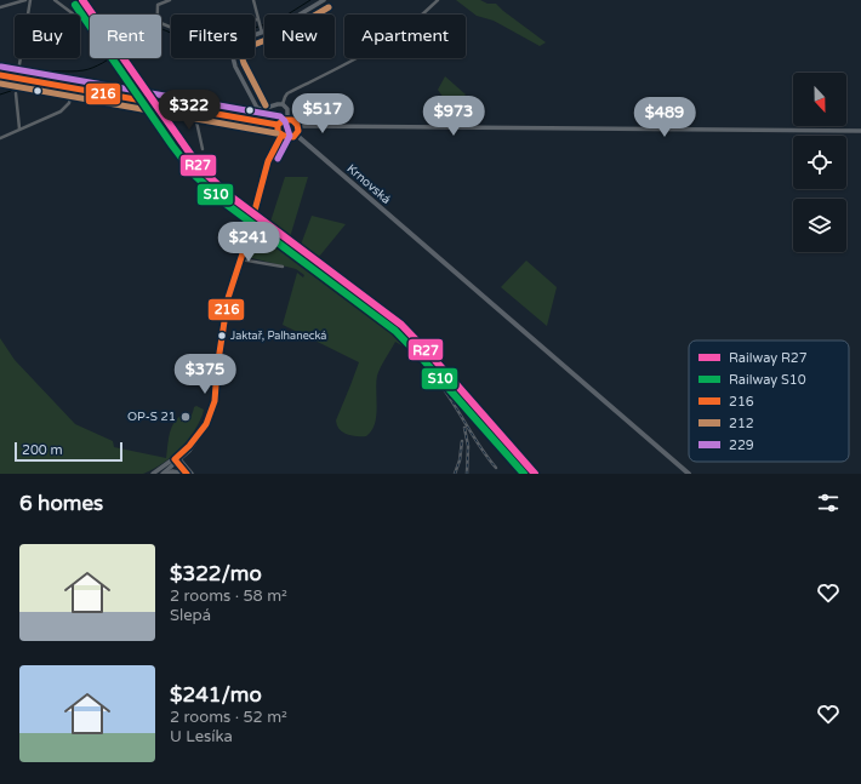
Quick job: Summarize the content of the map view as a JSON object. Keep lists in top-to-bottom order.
{
  "streets": {
    "main road": ["Krnovská"]
  },
  "places": ["Jaktař, Palhanecká", "OP-S 21"],
  "lines": [
    "rail line R27",
    "rail line S10",
    "transit line 212",
    "transit line 229",
    "transit line 216"
  ],
  "legend": [
    "Railway R27",
    "Railway S10",
    "216",
    "212",
    "229"
  ],
  "scale_bar": "200 m",
  "north": "bottom",
  "page": {
    "chip": [
      "Buy",
      "Rent",
      "Filters",
      "New",
      "Apartment"
    ],
    "price": [
      "$322",
      "$517",
      "$973",
      "$489",
      "$241",
      "$375"
    ],
    "scale": "200 m",
    "heading": "6 homes",
    "list": [
      {
        "name": "$322/mo",
        "note": "2 rooms · 58 m² · Slepá"
      },
      {
        "name": "$241/mo",
        "note": "2 rooms · 52 m² · U Lesíka"
      }
    ]
  }
}
